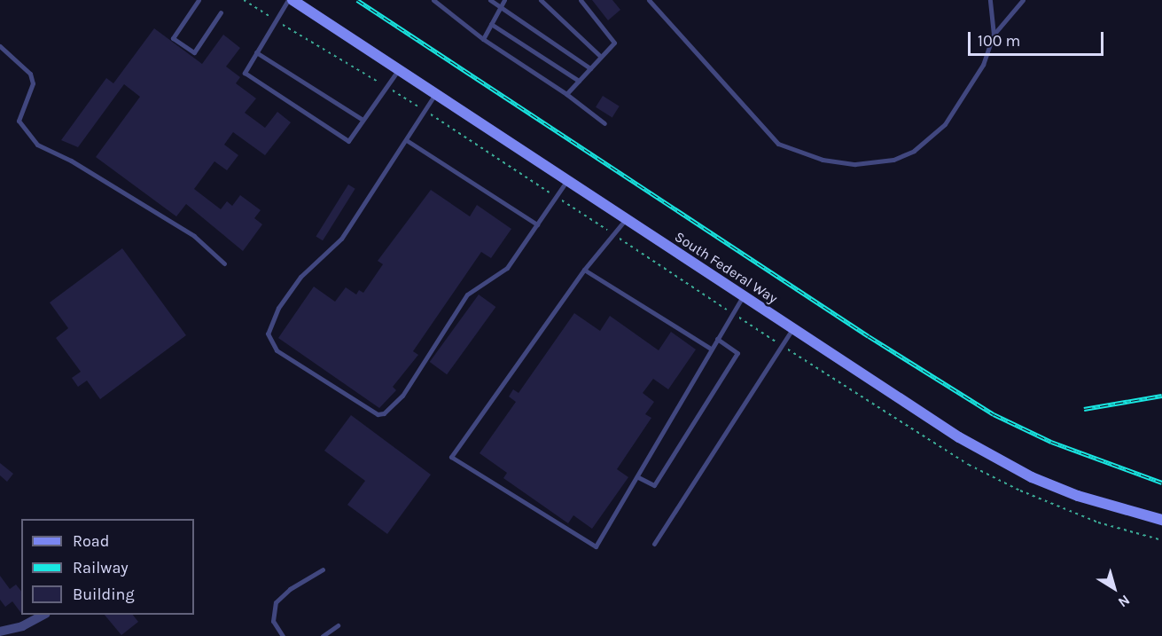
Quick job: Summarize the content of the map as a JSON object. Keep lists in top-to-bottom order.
{
  "streets": {
    "main road": ["South Federal Way"]
  },
  "legend": ["Road", "Railway", "Building"],
  "scale_bar": "100 m",
  "north": "bottom right"
}
